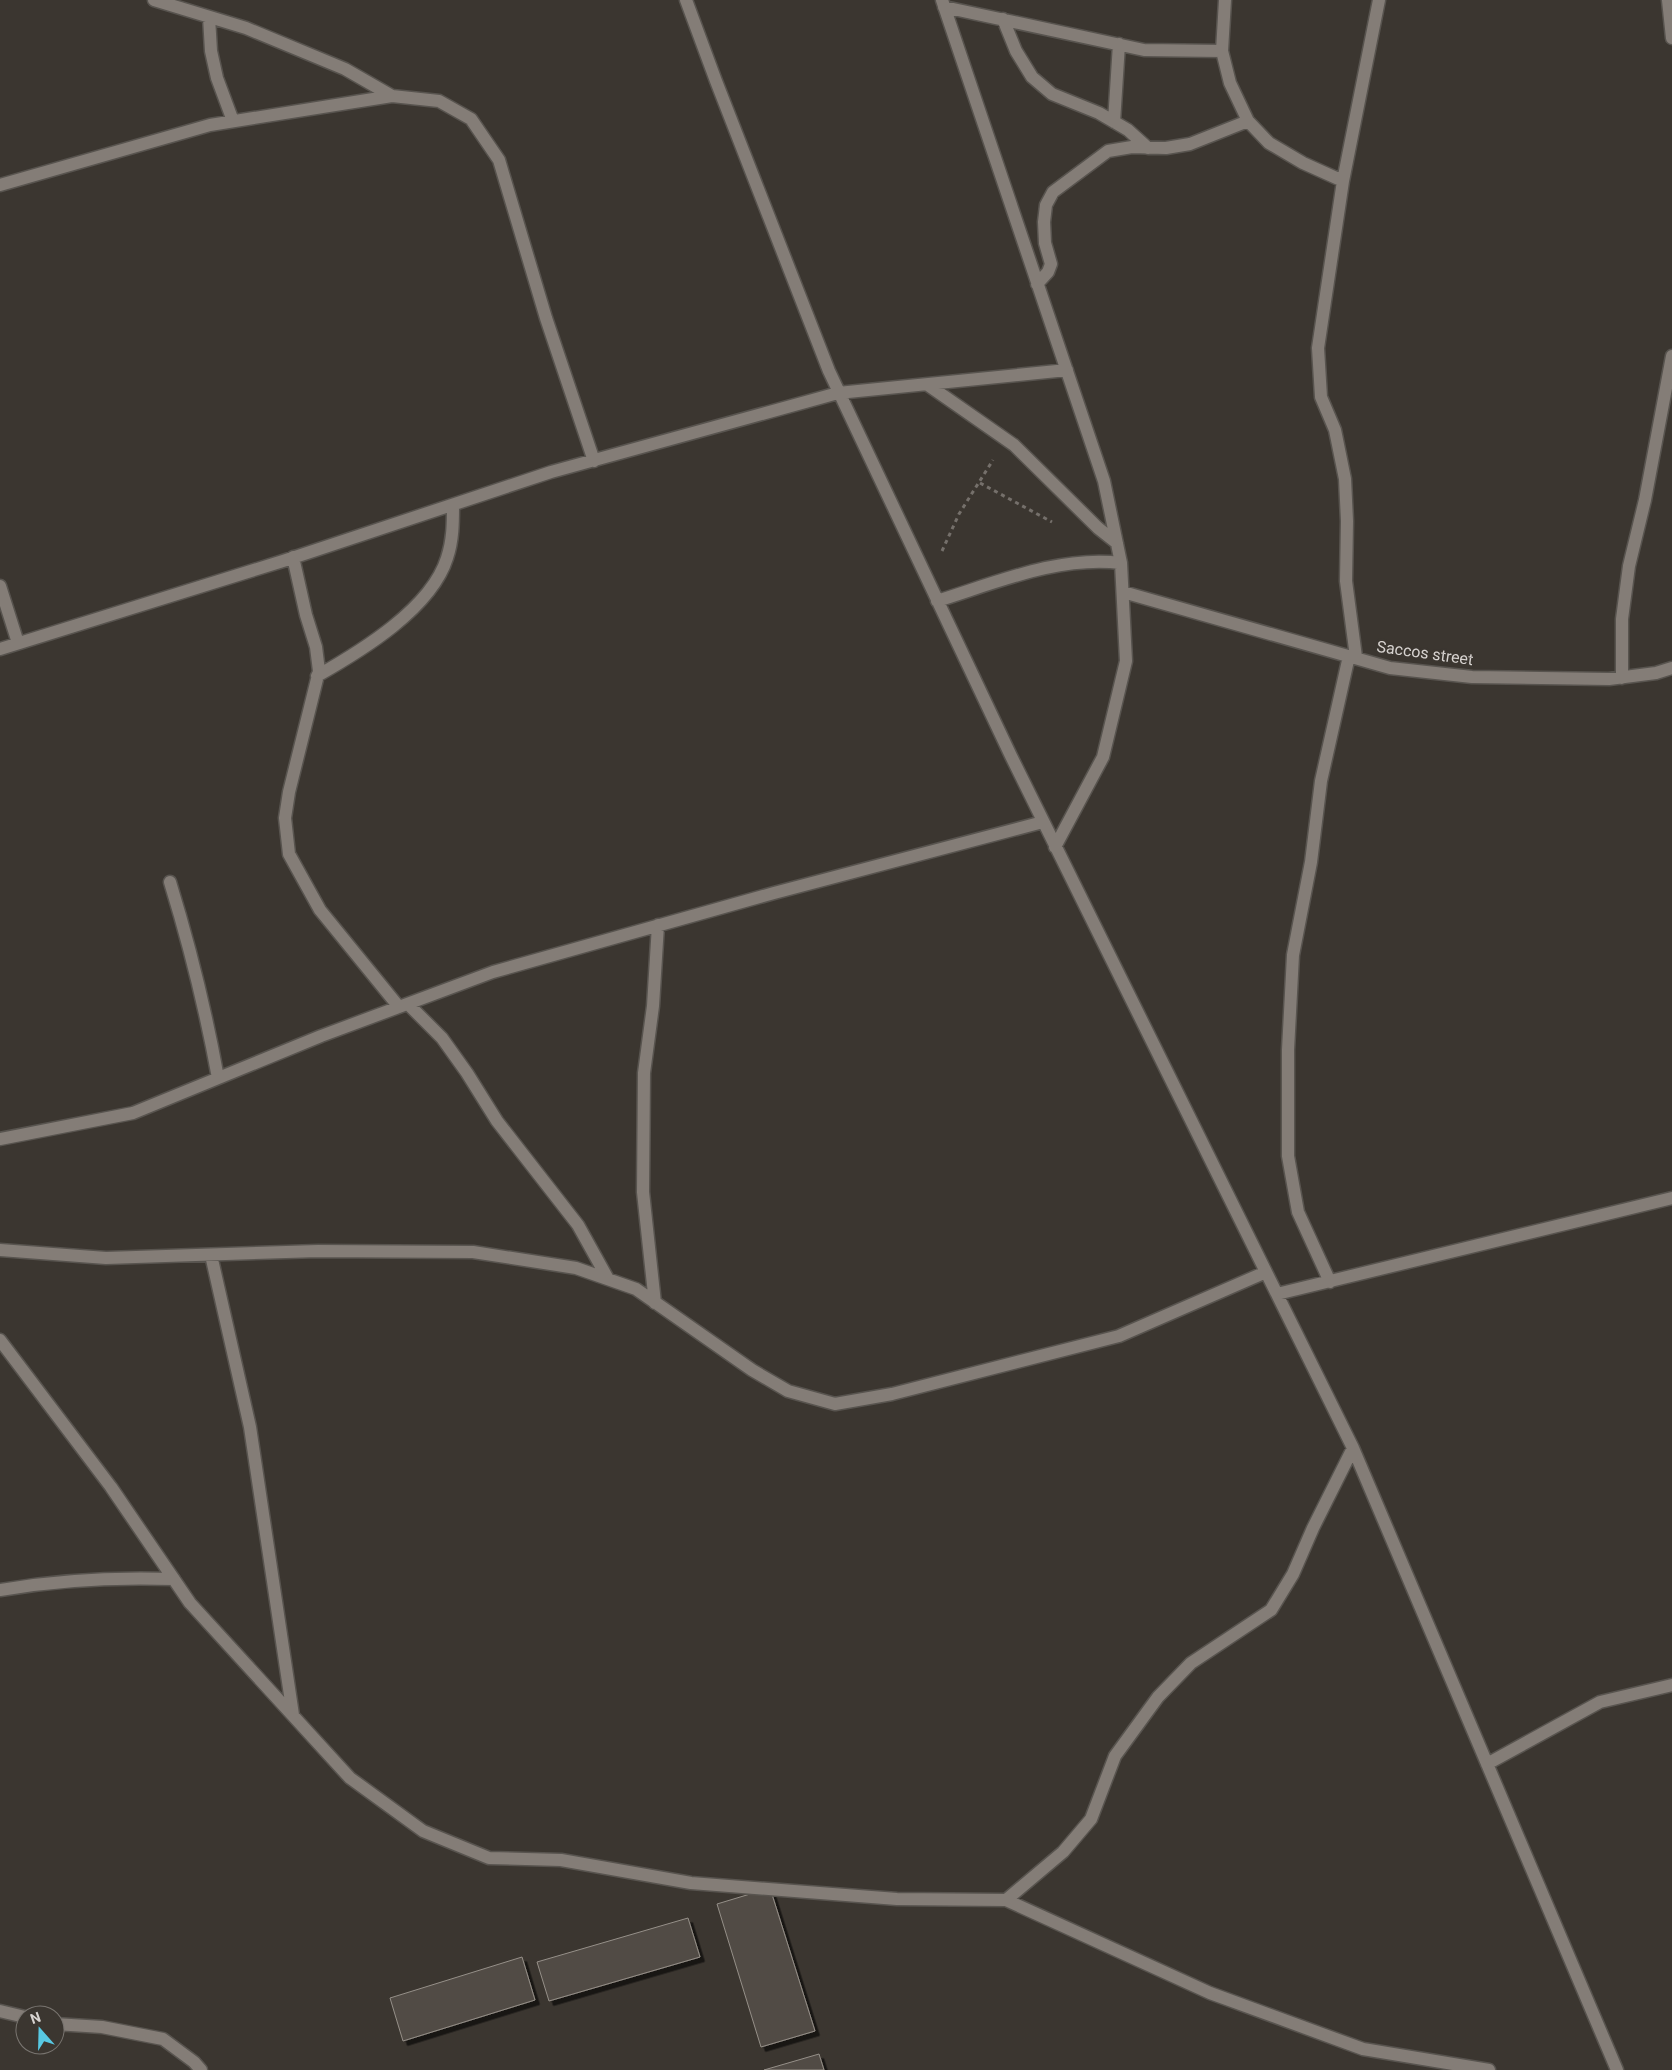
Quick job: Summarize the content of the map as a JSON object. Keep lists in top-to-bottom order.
{
  "streets": {
    "street": ["Saccos street"]
  },
  "north": "top"
}
